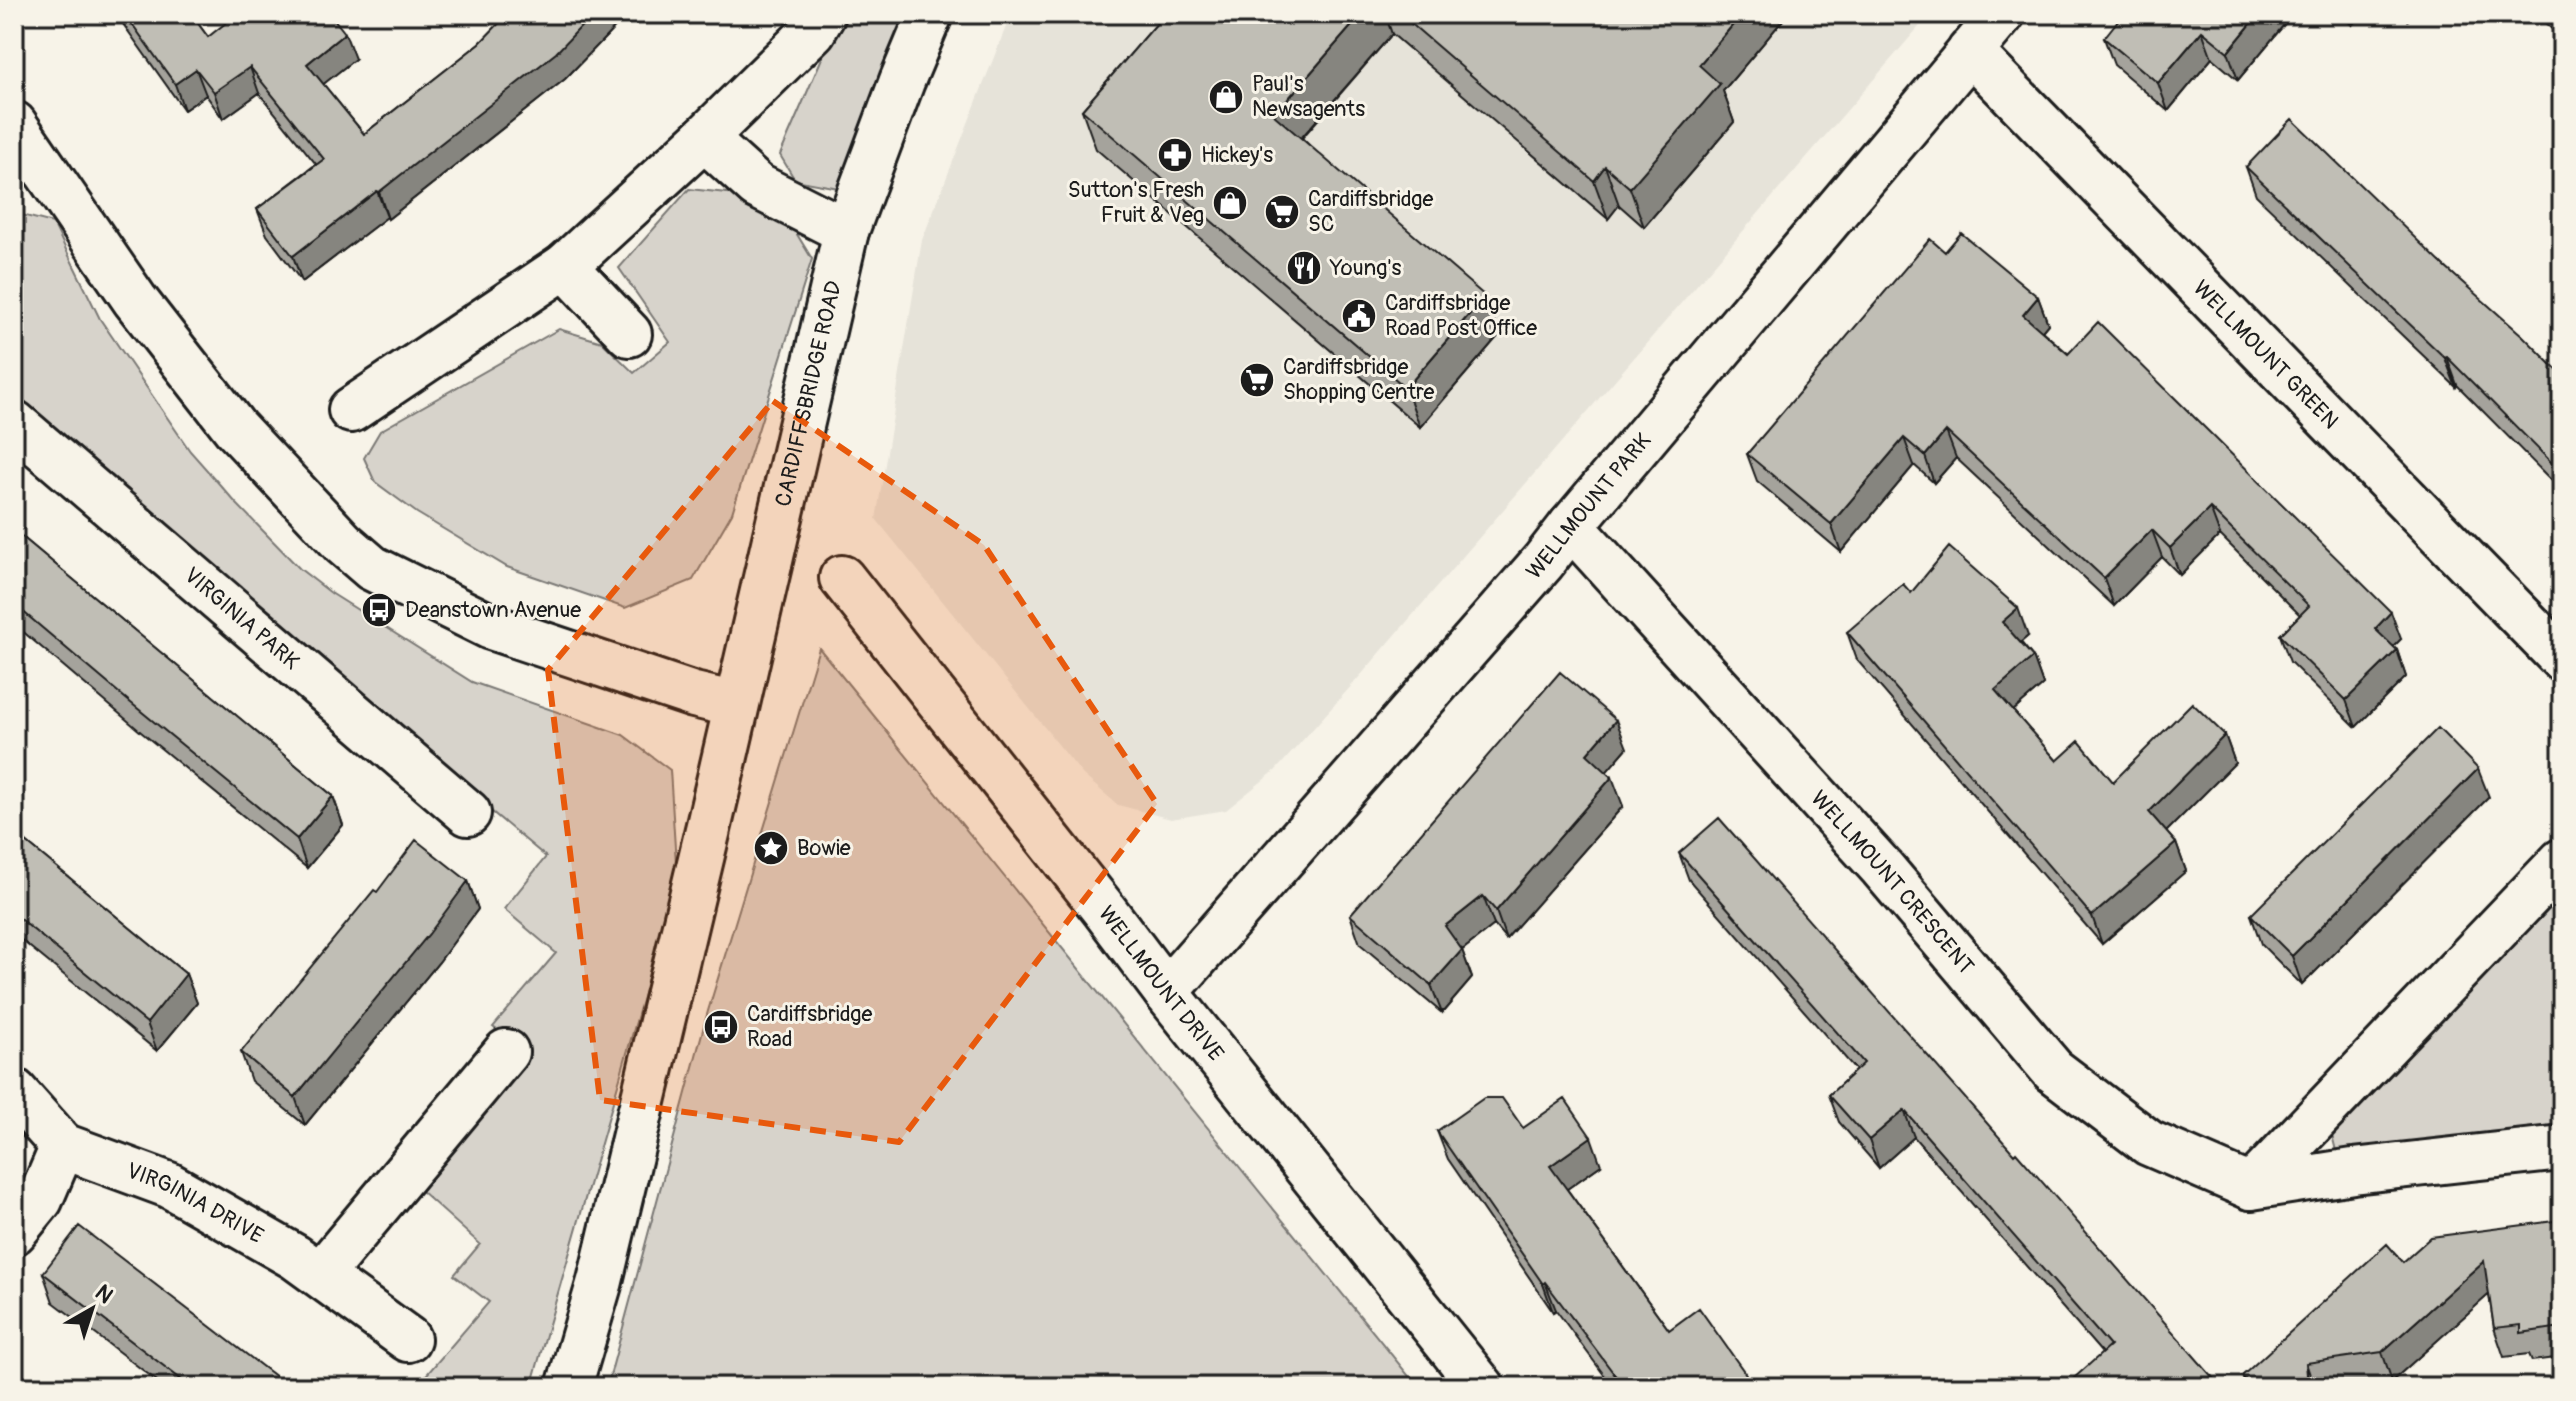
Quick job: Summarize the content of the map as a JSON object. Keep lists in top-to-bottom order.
{
  "streets": {
    "street": [
      "WELLMOUNT GREEN",
      "CARDIFFSBRIDGE ROAD",
      "WELLMOUNT PARK",
      "VIRGINIA PARK",
      "WELLMOUNT CRESCENT",
      "WELLMOUNT DRIVE",
      "VIRGINIA DRIVE"
    ]
  },
  "crossings": [
    ["WELLMOUNT GREEN", "WELLMOUNT PARK"],
    ["WELLMOUNT PARK", "WELLMOUNT CRESCENT"],
    ["WELLMOUNT PARK", "WELLMOUNT DRIVE"]
  ],
  "places": {
    "shop": ["Paul's Newsagents", "Sutton's Fresh Fruit & Veg"],
    "pharmacy": ["Hickey's"],
    "supermarket": ["Cardiffsbridge SC", "Cardiffsbridge Shopping Centre"],
    "restaurant": ["Young's"],
    "public building": ["Cardiffsbridge Road Post Office"],
    "bus stop": ["Deanstown Avenue", "Cardiffsbridge Road"],
    "place": ["Bowie"]
  },
  "north": "top right"
}
